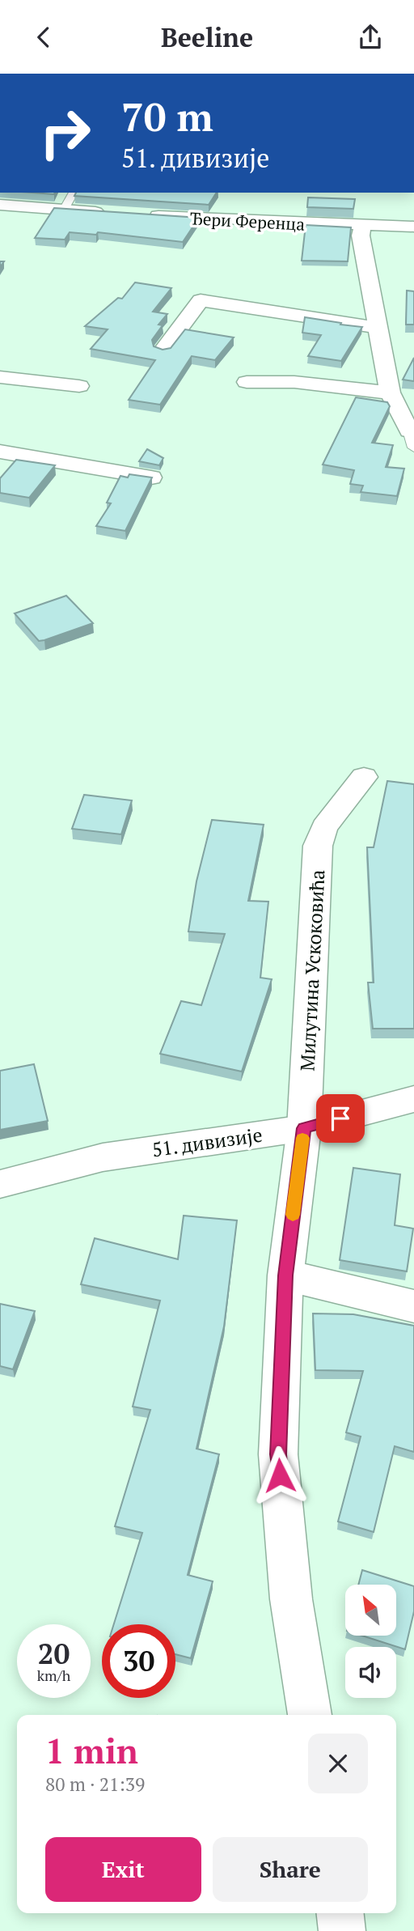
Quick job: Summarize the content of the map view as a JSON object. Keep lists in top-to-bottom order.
{
  "streets": {
    "street": ["Ђери Ференца", "Милутина Ускоковића", "51. дивизије"]
  },
  "crossings": [
    ["Милутина Ускоковића", "51. дивизије"]
  ],
  "north": "top left",
  "page": {
    "header": "Beeline",
    "turn": ["70 m", "51. дивизије"],
    "speed": "20 km/h",
    "limit": "30",
    "heading": ["1 min", "80 m · 21:39"],
    "buttons": ["Exit", "Share"]
  }
}
